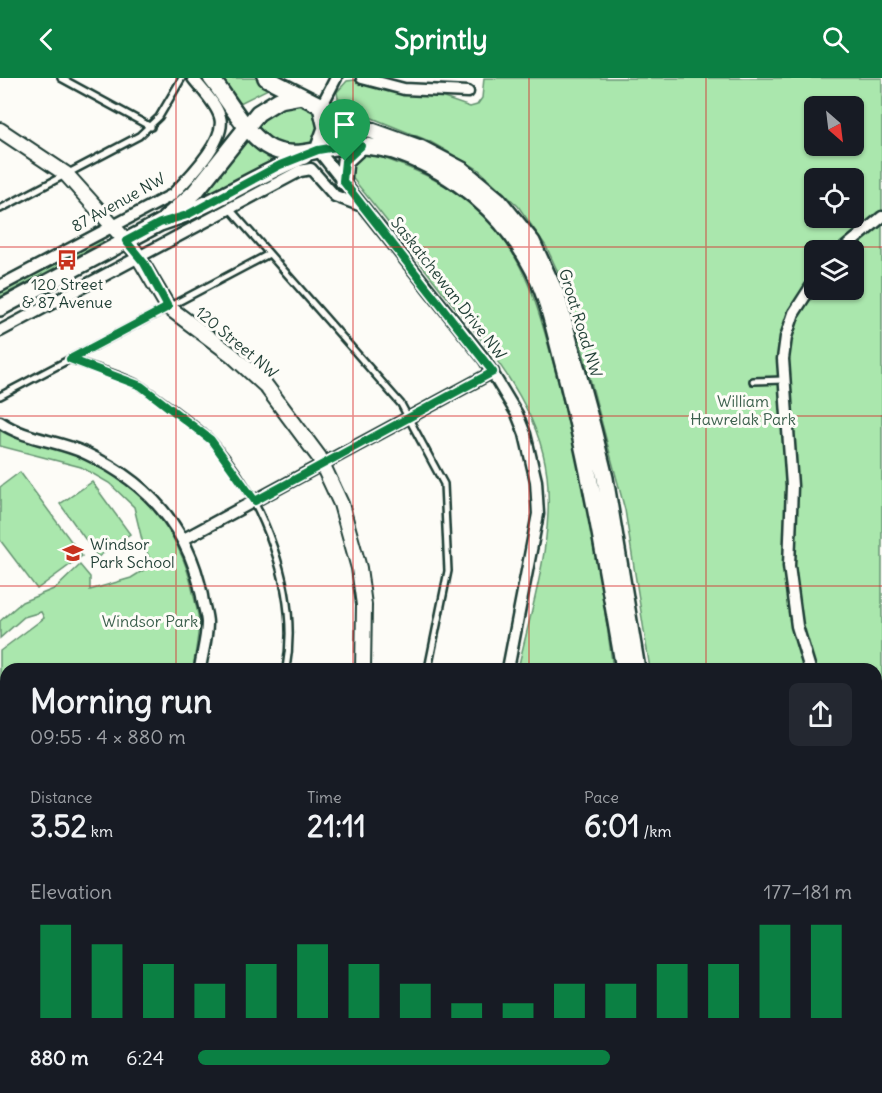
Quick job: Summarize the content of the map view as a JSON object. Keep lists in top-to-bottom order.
{
  "streets": {
    "main road": ["87 Avenue NW", "Groat Road NW"],
    "street": ["Saskatchewan Drive NW", "120 Street NW"]
  },
  "crossings": [
    ["87 Avenue NW", "Saskatchewan Drive NW"],
    ["87 Avenue NW", "Groat Road NW"],
    ["87 Avenue NW", "120 Street NW"],
    ["Saskatchewan Drive NW", "Groat Road NW"]
  ],
  "parks": ["William Hawrelak Park", "Windsor Park"],
  "places": {
    "bus stop": ["120 Street & 87 Avenue"],
    "school or university": ["Windsor Park School"]
  },
  "north": "bottom right",
  "page": {
    "header": "Sprintly",
    "heading": ["Morning run", "09:55 · 4 × 880 m"],
    "stats": [
      ["Distance", "3.52 km"],
      ["Time", "21:11"],
      ["Pace", "6:01 /km"]
    ],
    "chart": ["Elevation", "177–181 m"],
    "list": [
      {
        "name": "880 m",
        "note": "6:24"
      }
    ]
  }
}
